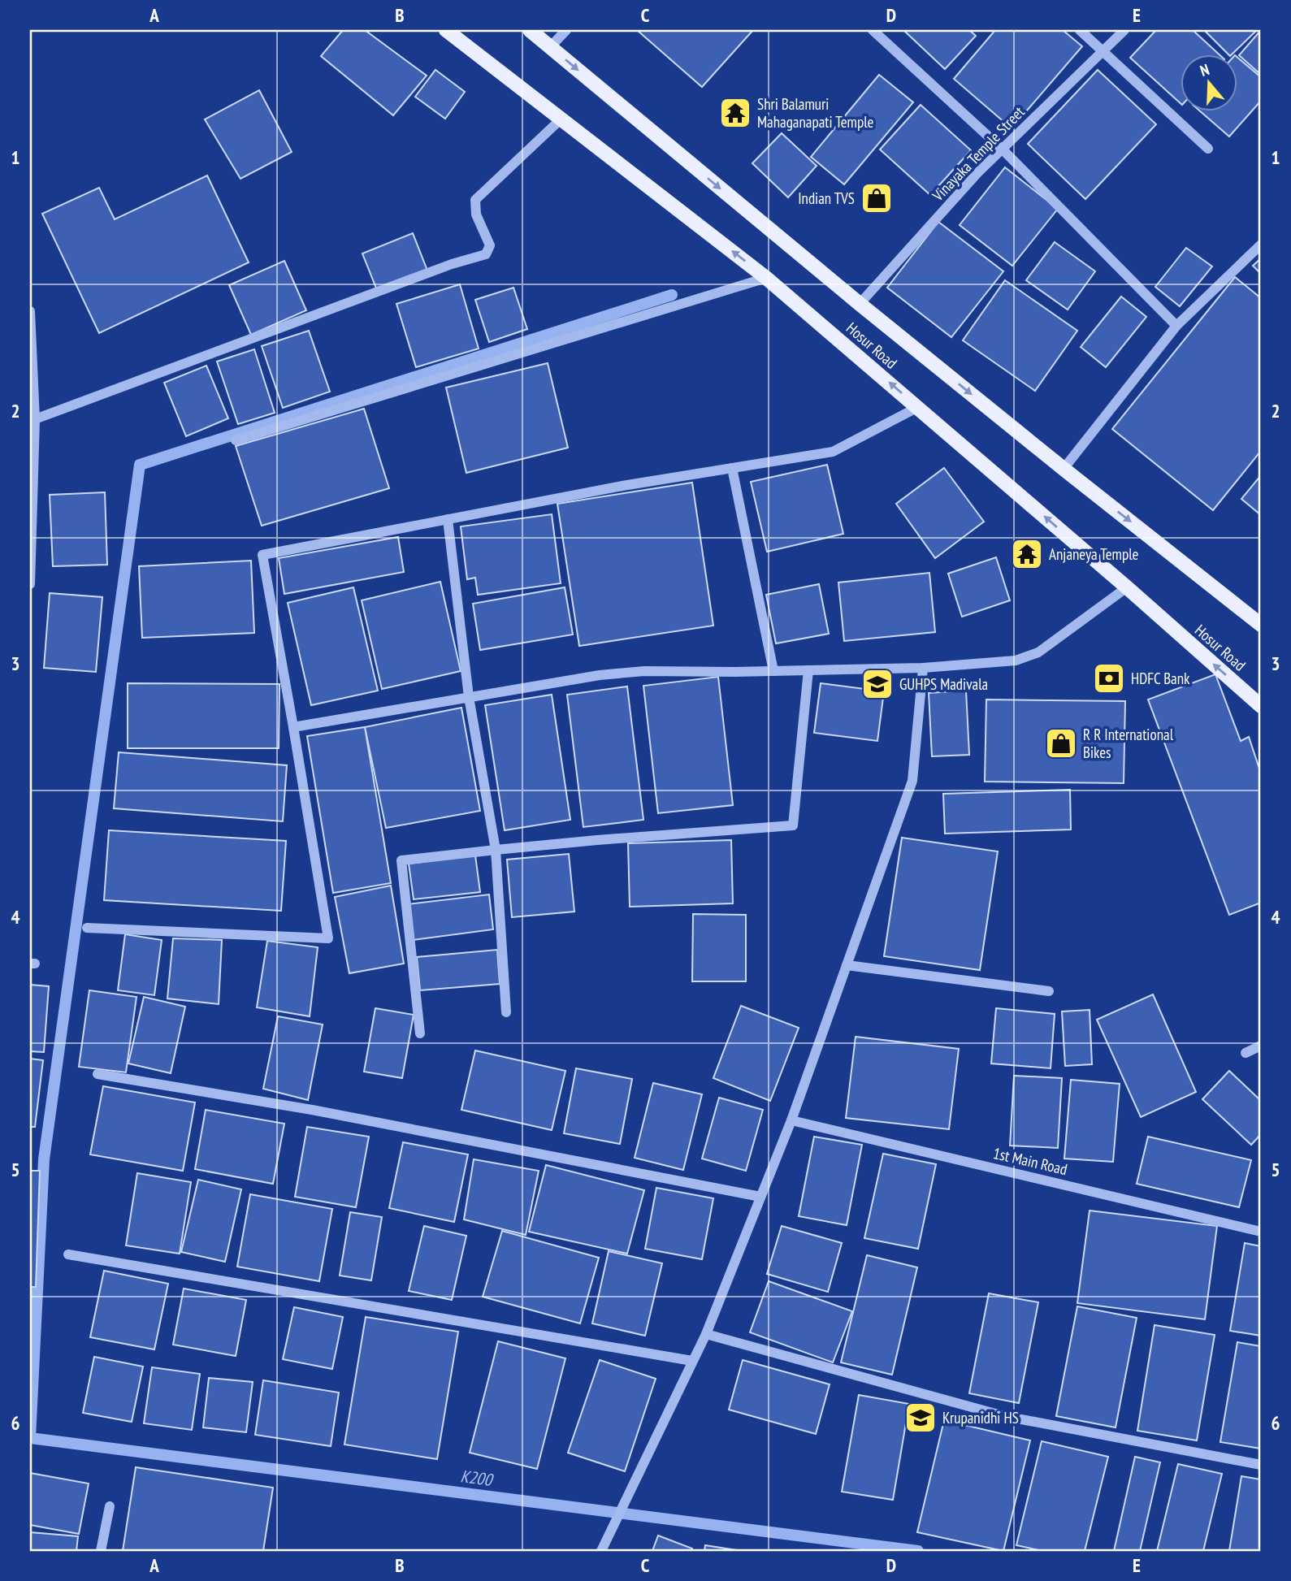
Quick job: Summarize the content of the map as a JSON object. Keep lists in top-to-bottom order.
{
  "streets": {
    "main road": ["Hosur Road"],
    "street": ["Vinayaka Temple Street", "1st Main Road"]
  },
  "crossings": [
    ["Vinayaka Temple Street", "Hosur Road"]
  ],
  "water": ["K200"],
  "places": {
    "temple": ["Shri Balamuri Mahaganapati Temple", "Anjaneya Temple"],
    "shop": ["Indian TVS", "R R International Bikes"],
    "bank": ["HDFC Bank"],
    "school or university": ["GUHPS Madivala", "Krupanidhi HS"]
  },
  "north": "top",
  "grid": {
    "columns": [
      "A",
      "B",
      "C",
      "D",
      "E"
    ],
    "rows": [
      "1",
      "2",
      "3",
      "4",
      "5",
      "6"
    ]
  }
}
